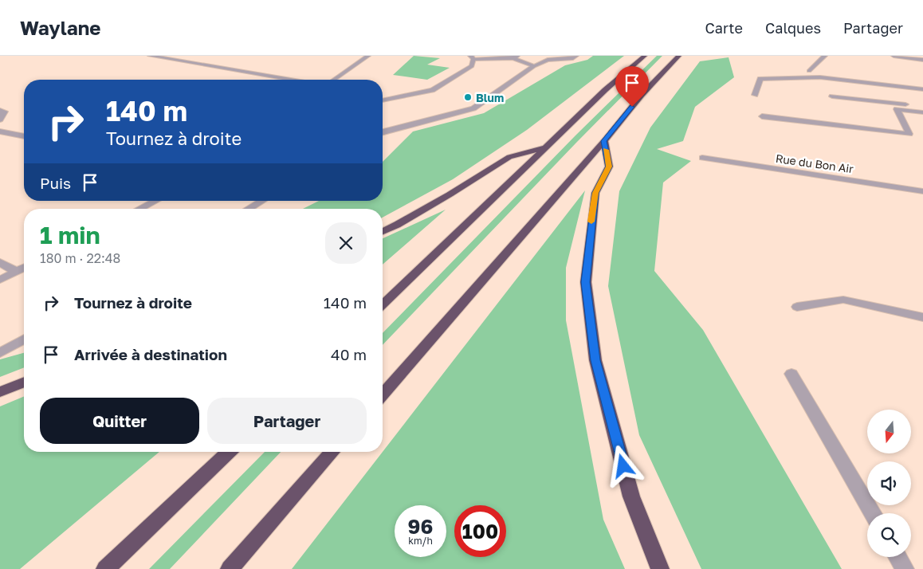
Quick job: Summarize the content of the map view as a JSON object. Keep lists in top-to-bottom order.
{
  "streets": {
    "street": ["Rue du Bon Air"]
  },
  "places": ["Blum"],
  "north": "bottom",
  "page": {
    "header": "Waylane",
    "nav": ["Carte", "Calques", "Partager"],
    "turn": ["140 m", "Tournez à droite"],
    "then": "Puis",
    "heading": ["1 min", "180 m · 22:48"],
    "list": [
      {
        "name": "Tournez à droite",
        "value": "140 m"
      },
      {
        "name": "Arrivée à destination",
        "value": "40 m"
      }
    ],
    "buttons": ["Quitter", "Partager"],
    "speed": "96 km/h",
    "limit": "100"
  }
}
